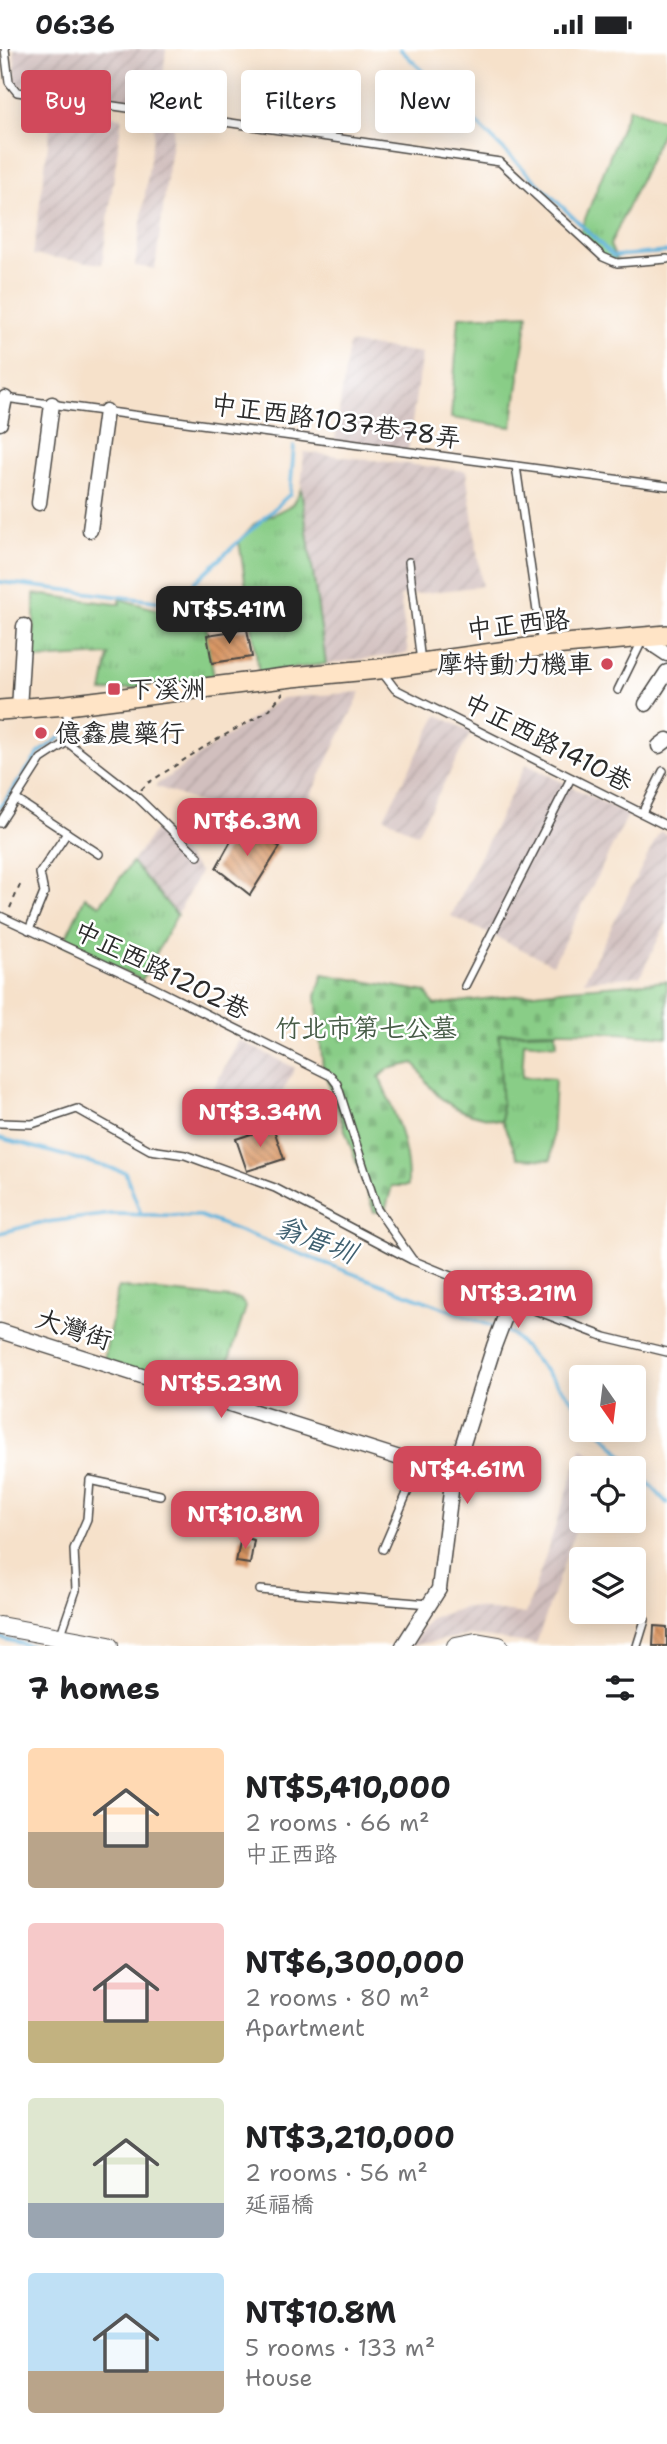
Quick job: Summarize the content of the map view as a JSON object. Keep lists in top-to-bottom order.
{
  "streets": {
    "main road": ["中正西路"],
    "street": ["大灣街"],
    "lane": ["中正西路1037巷78弄", "中正西路1410巷", "中正西路1202巷"]
  },
  "crossings": [
    ["中正西路", "中正西路1410巷"]
  ],
  "water": ["翁厝圳"],
  "parks": ["竹北市第七公墓"],
  "places": {
    "other": ["摩特動力機車", "億鑫農藥行"],
    "transit": ["下溪洲"]
  },
  "north": "bottom",
  "page": {
    "status": "06:36",
    "chip": [
      "Buy",
      "Rent",
      "Filters",
      "New"
    ],
    "price": [
      "NT$5.41M",
      "NT$6.3M",
      "NT$3.34M",
      "NT$3.21M",
      "NT$5.23M",
      "NT$4.61M",
      "NT$10.8M"
    ],
    "heading": "7 homes",
    "list": [
      {
        "name": "NT$5,410,000",
        "note": "2 rooms · 66 m² · 中正西路"
      },
      {
        "name": "NT$6,300,000",
        "note": "2 rooms · 80 m² · Apartment"
      },
      {
        "name": "NT$3,210,000",
        "note": "2 rooms · 56 m² · 延福橋"
      },
      {
        "name": "NT$10.8M",
        "note": "5 rooms · 133 m² · House"
      }
    ]
  }
}
